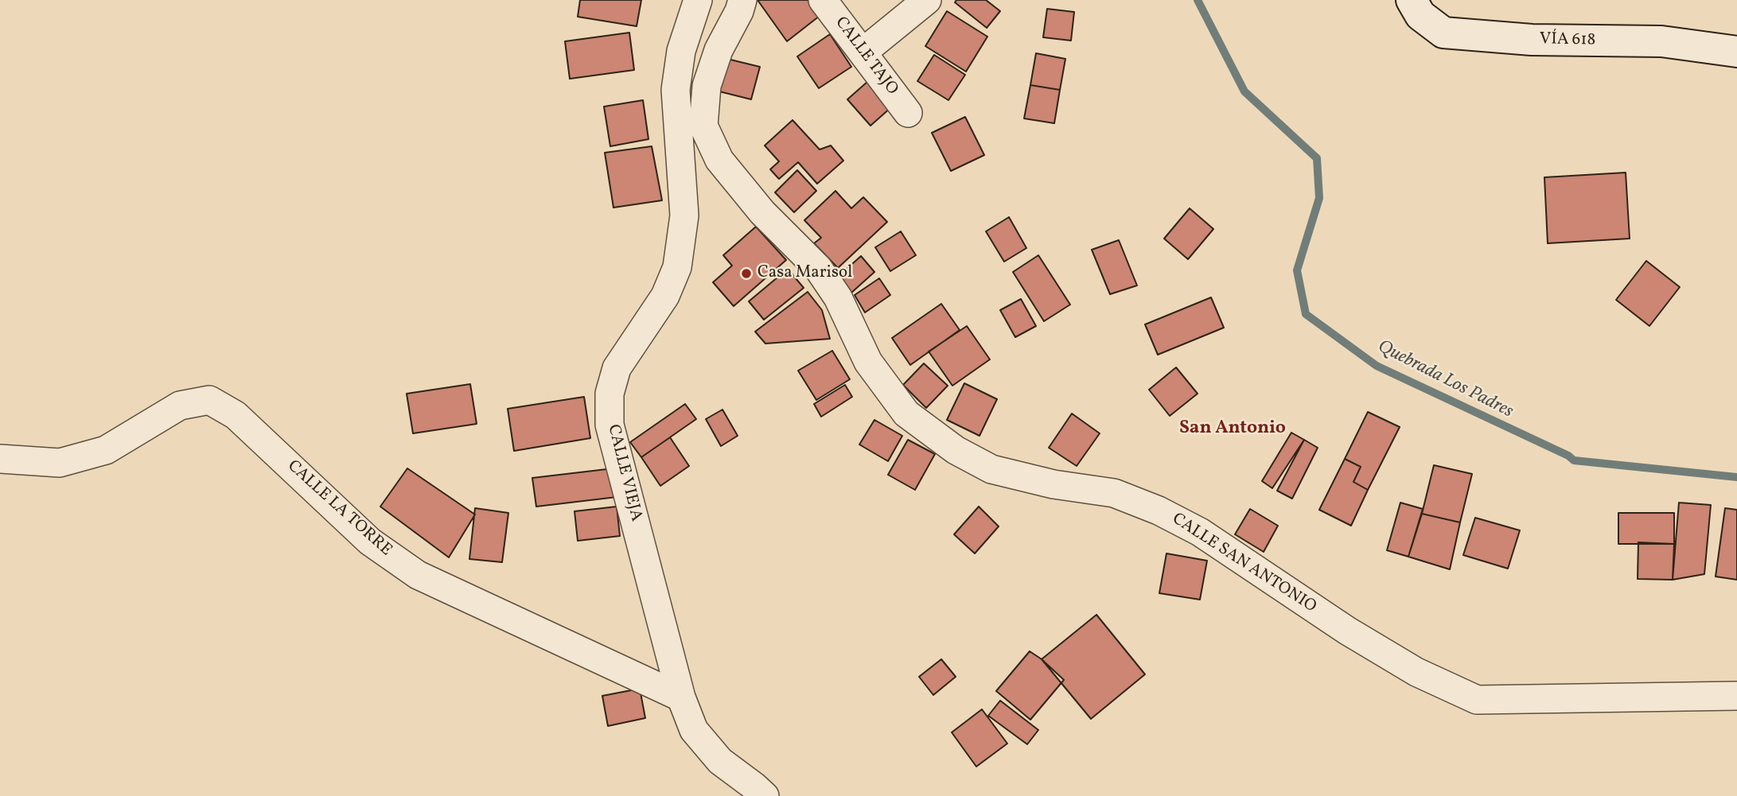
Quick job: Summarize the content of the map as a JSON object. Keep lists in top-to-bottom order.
{
  "streets": {
    "street": [
      "VÍA 618",
      "CALLE TAJO",
      "CALLE VIEJA",
      "CALLE LA TORRE",
      "CALLE SAN ANTONIO"
    ]
  },
  "crossings": [
    ["CALLE VIEJA", "CALLE LA TORRE"]
  ],
  "districts": ["San Antonio"],
  "water": ["Quebrada Los Padres"],
  "places": ["Casa Marisol"]
}
